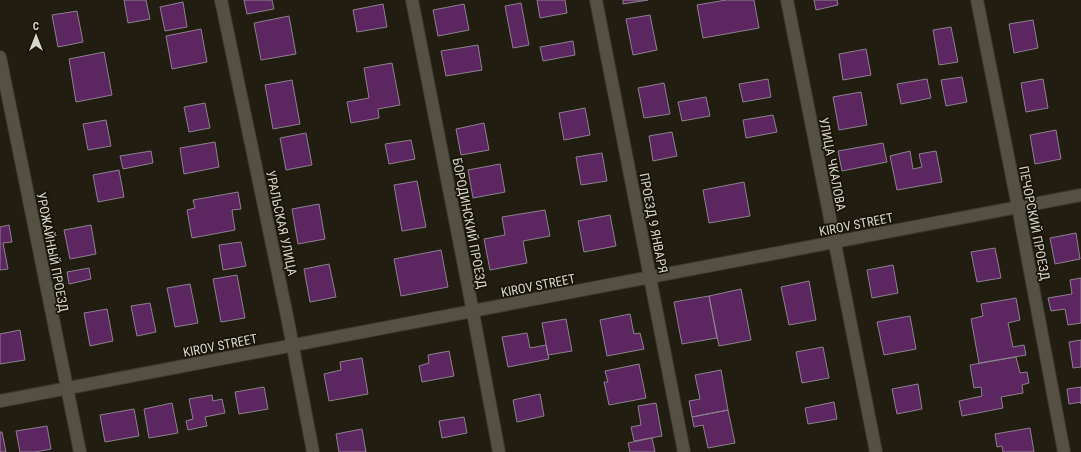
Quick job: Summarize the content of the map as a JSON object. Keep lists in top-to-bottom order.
{
  "streets": {
    "street": [
      "УЛИЦА ЧКАЛОВА",
      "УРАЛЬСКАЯ УЛИЦА",
      "БОРОДИНСКИЙ ПРОЕЗД",
      "ПРОЕЗД 9 ЯНВАРЯ",
      "ПЕЧОРСКИЙ ПРОЕЗД",
      "KIROV STREET",
      "УРОЖАЙНЫЙ ПРОЕЗД"
    ]
  },
  "crossings": [
    ["УЛИЦА ЧКАЛОВА", "KIROV STREET"],
    ["УРАЛЬСКАЯ УЛИЦА", "KIROV STREET"],
    ["БОРОДИНСКИЙ ПРОЕЗД", "KIROV STREET"],
    ["ПРОЕЗД 9 ЯНВАРЯ", "KIROV STREET"],
    ["ПЕЧОРСКИЙ ПРОЕЗД", "KIROV STREET"],
    ["KIROV STREET", "УРОЖАЙНЫЙ ПРОЕЗД"]
  ],
  "north": "top"
}
